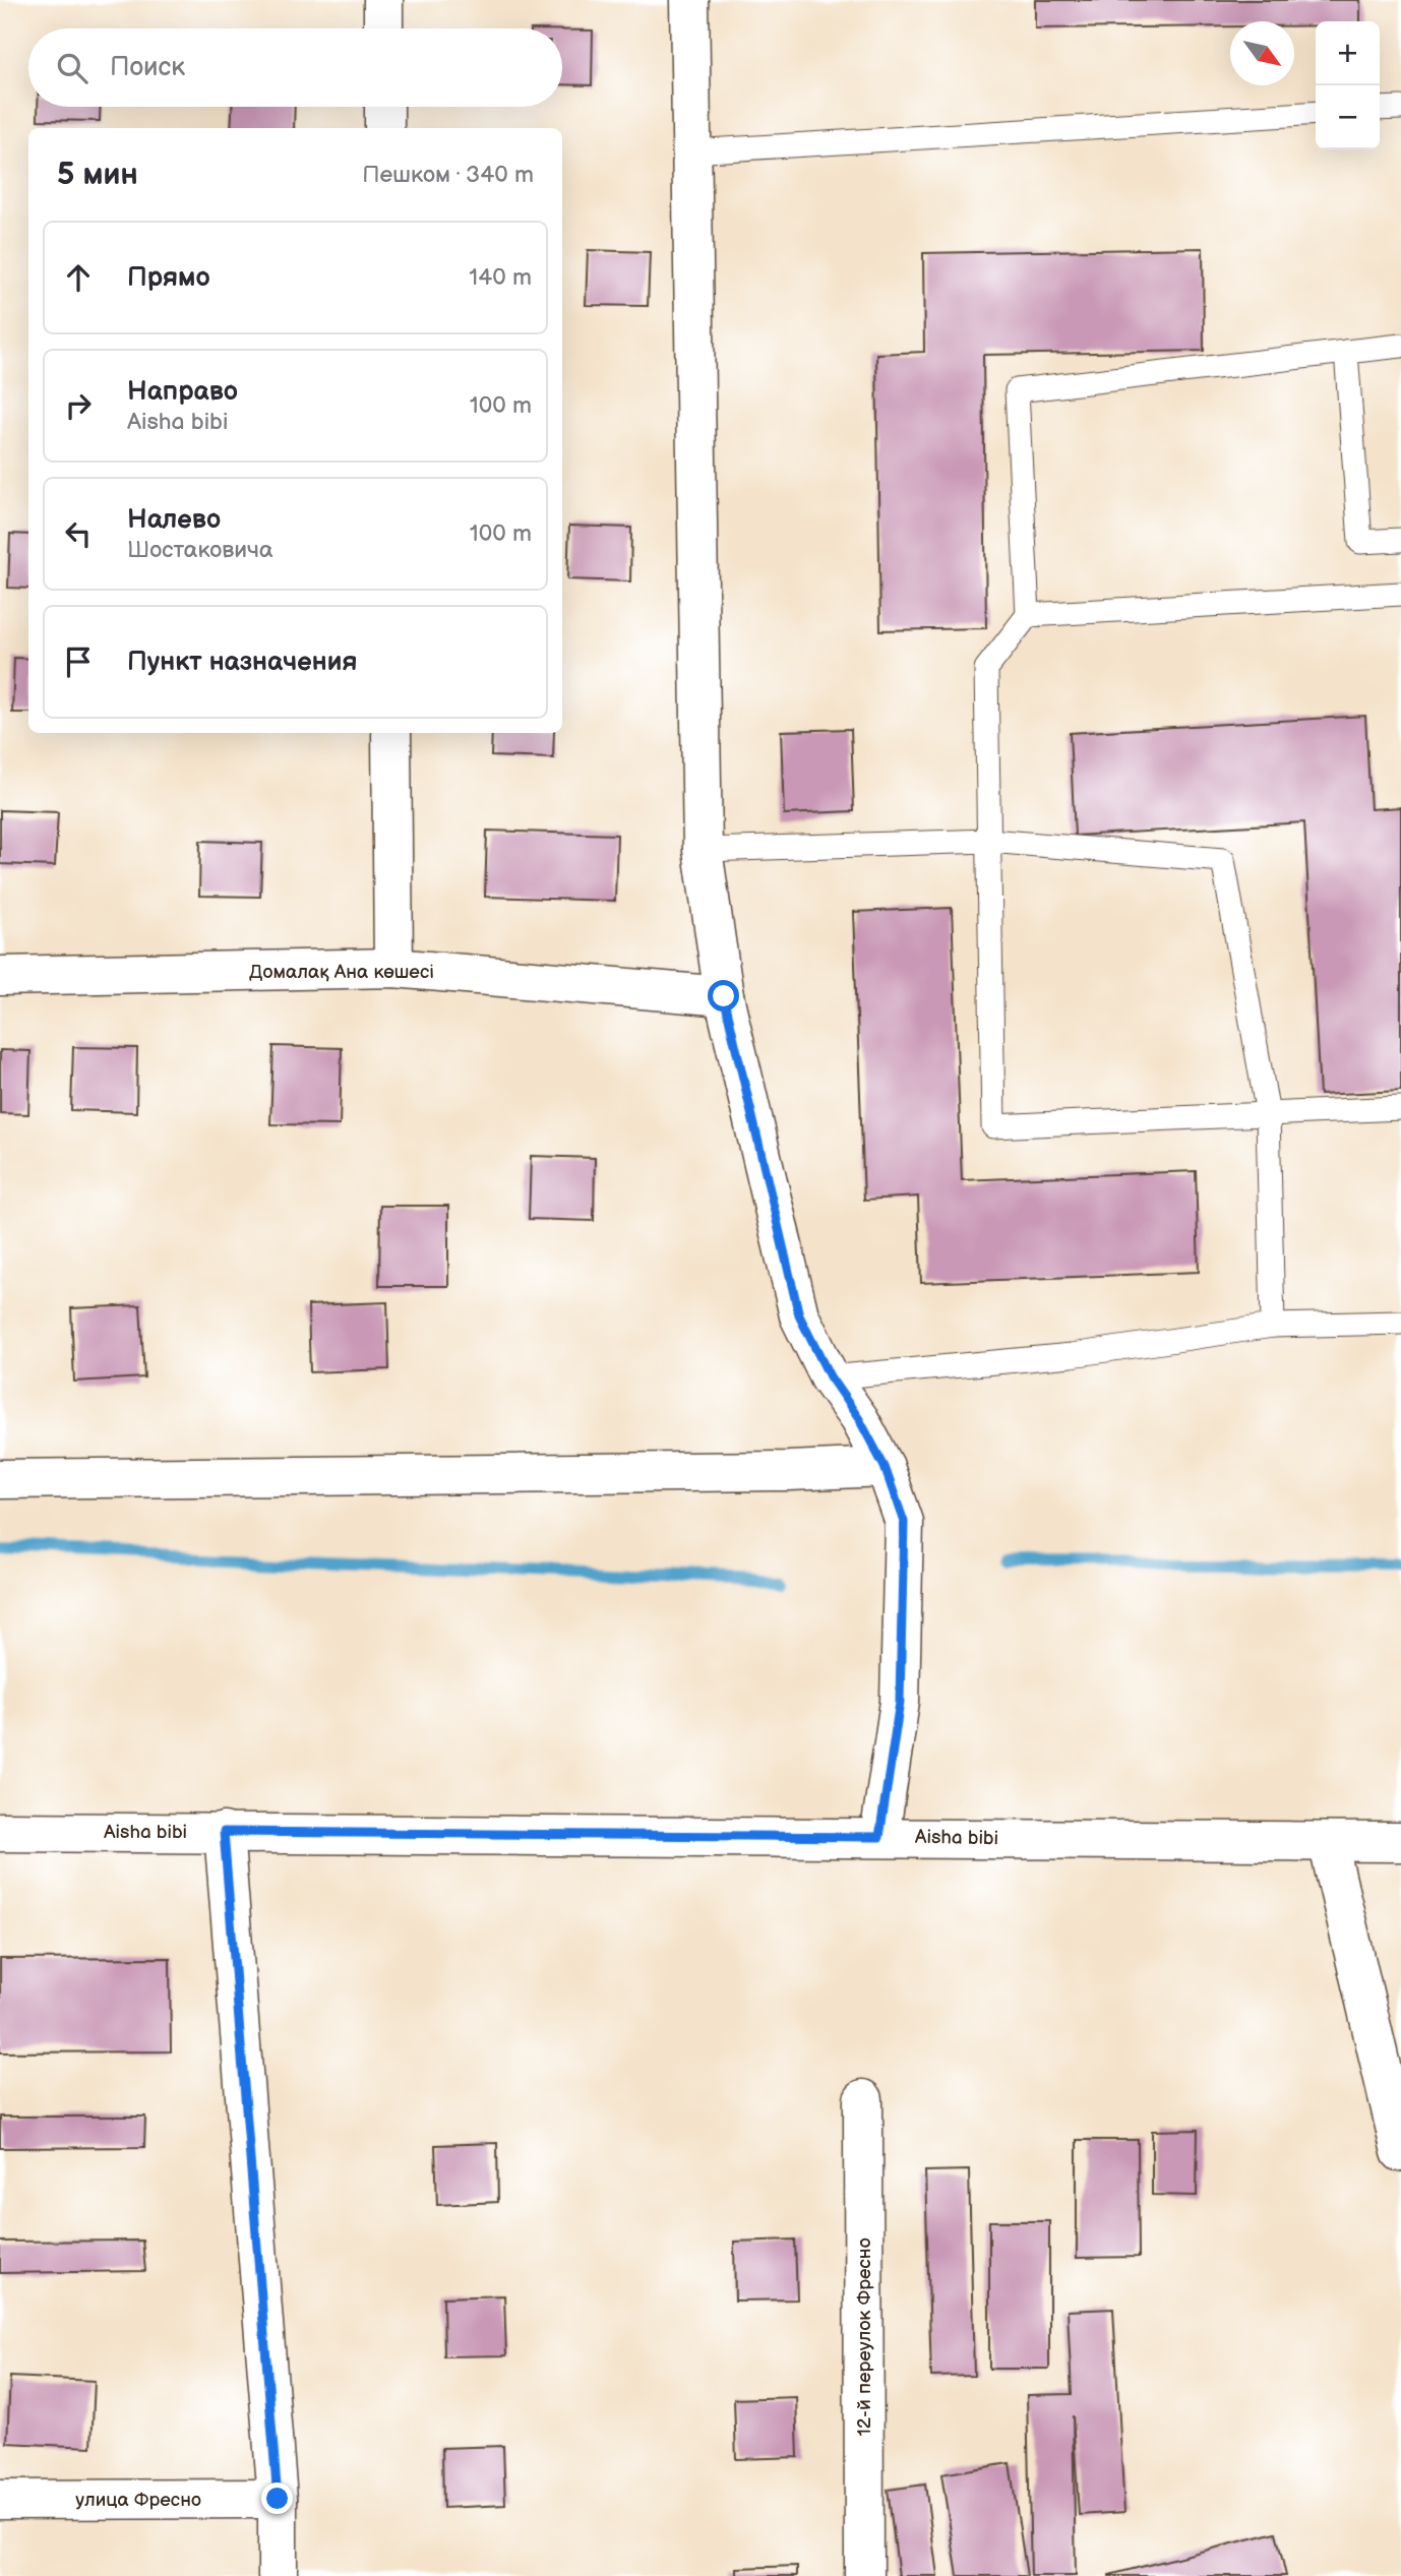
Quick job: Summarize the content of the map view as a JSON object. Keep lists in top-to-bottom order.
{
  "streets": {
    "street": [
      "Домалақ Ана көшесі",
      "Aisha bibi",
      "12-й переулок Фресно",
      "улица Фресно"
    ]
  },
  "north": "bottom right",
  "page": {
    "map_buttons": ["+", "−"],
    "search": "Поиск",
    "heading": ["5 мин", "Пешком · 340 m"],
    "list": [
      ["Прямо", "140 m"],
      ["Направо", "Aisha bibi", "100 m"],
      ["Налево", "Шостаковича", "100 m"],
      "Пункт назначения"
    ]
  }
}
